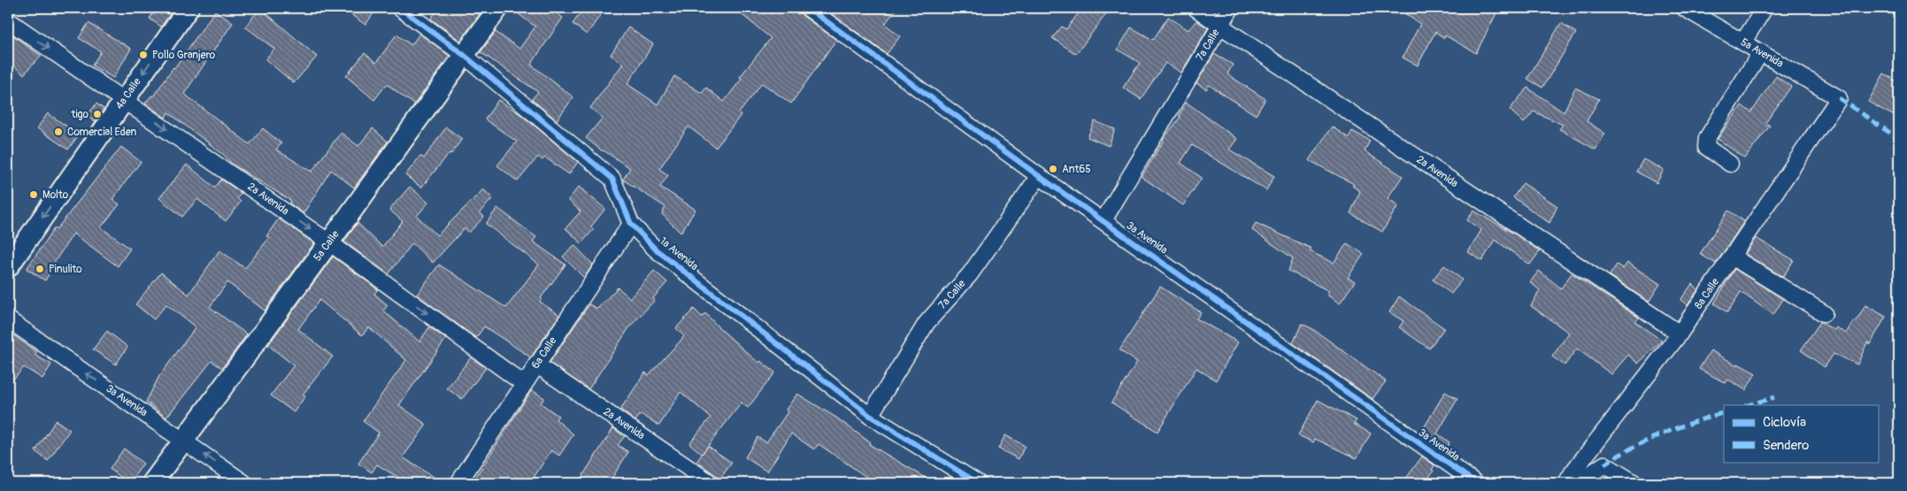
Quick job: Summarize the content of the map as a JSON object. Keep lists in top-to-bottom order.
{
  "streets": {
    "street": [
      "7a Calle",
      "5a Avenida",
      "4a Calle",
      "2a Avenida",
      "3a Avenida",
      "5a Calle",
      "1a Avenida",
      "8a Calle",
      "6a Calle"
    ]
  },
  "crossings": [
    ["7a Calle", "2a Avenida"],
    ["7a Calle", "3a Avenida"],
    ["7a Calle", "1a Avenida"],
    ["5a Avenida", "8a Calle"],
    ["4a Calle", "2a Avenida"],
    ["2a Avenida", "5a Calle"],
    ["2a Avenida", "8a Calle"],
    ["2a Avenida", "6a Calle"],
    ["3a Avenida", "5a Calle"],
    ["5a Calle", "1a Avenida"],
    ["1a Avenida", "6a Calle"]
  ],
  "one_way": ["4a Calle", "2a Avenida"],
  "places": [
    "Pollo Granjero",
    "tigo",
    "Comercial Eden",
    "Ant65",
    "Molto",
    "Pinulito"
  ],
  "legend": ["Ciclovía", "Sendero"]
}
